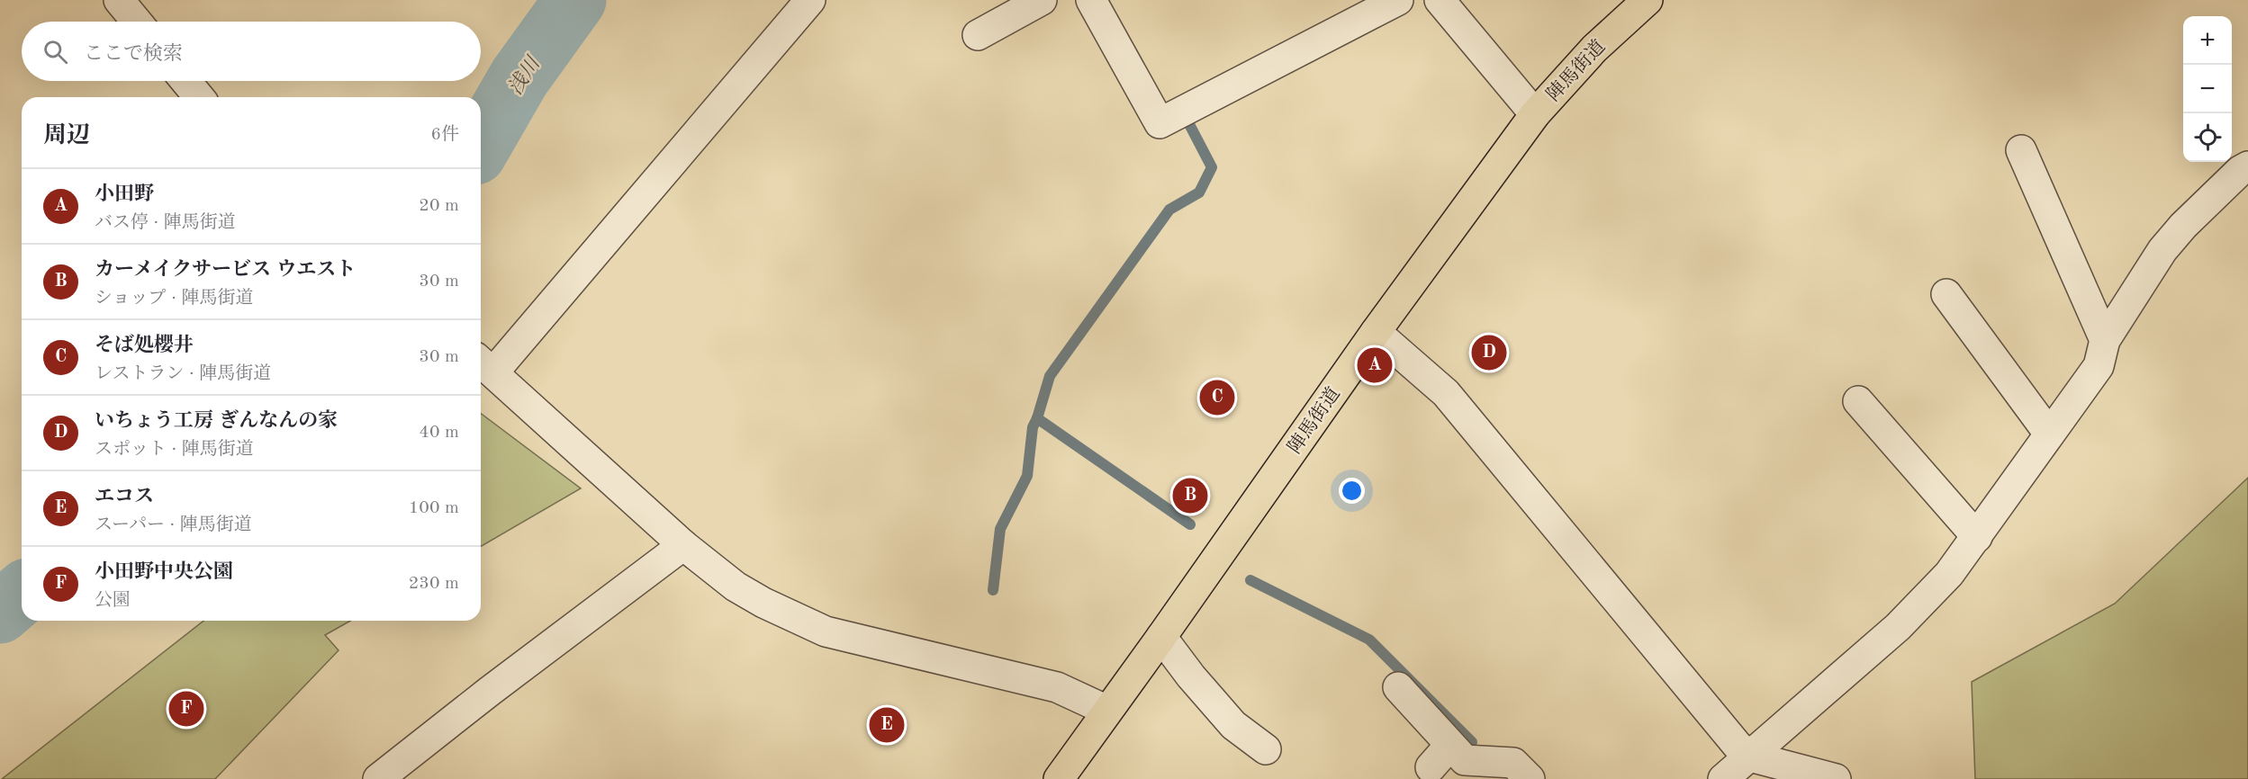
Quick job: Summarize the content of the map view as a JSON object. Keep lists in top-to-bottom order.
{
  "streets": {
    "main road": ["陣馬街道"]
  },
  "water": ["浅川"],
  "page": {
    "map_buttons": ["+", "−"],
    "search": "ここで検索",
    "heading": ["周辺", "6件"],
    "list": [
      {
        "mark": "A",
        "name": "小田野",
        "note": "バス停 · 陣馬街道",
        "value": "20 m"
      },
      {
        "mark": "B",
        "name": "カーメイクサービス ウエスト",
        "note": "ショップ · 陣馬街道",
        "value": "30 m"
      },
      {
        "mark": "C",
        "name": "そば処櫻井",
        "note": "レストラン · 陣馬街道",
        "value": "30 m"
      },
      {
        "mark": "D",
        "name": "いちょう工房 ぎんなんの家",
        "note": "スポット · 陣馬街道",
        "value": "40 m"
      },
      {
        "mark": "E",
        "name": "エコス",
        "note": "スーパー · 陣馬街道",
        "value": "100 m"
      },
      {
        "mark": "F",
        "name": "小田野中央公園",
        "note": "公園",
        "value": "230 m"
      }
    ],
    "pins": [
      "D",
      "A",
      "C",
      "B",
      "F",
      "E"
    ]
  }
}
